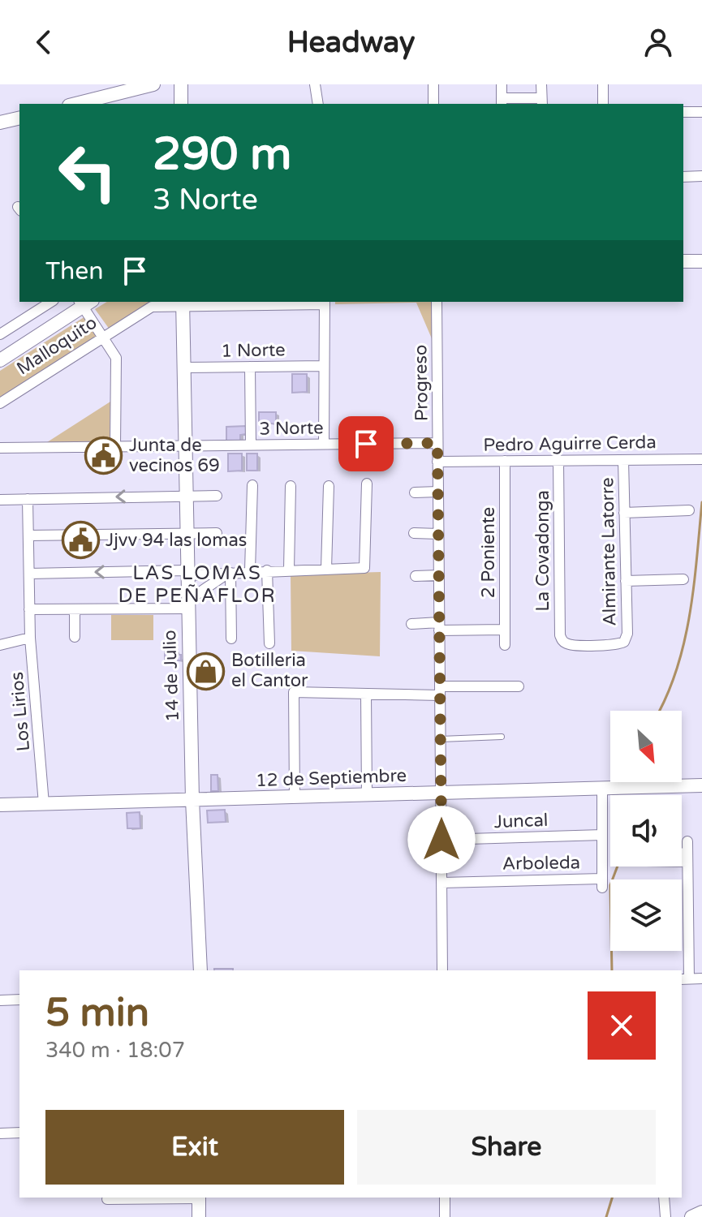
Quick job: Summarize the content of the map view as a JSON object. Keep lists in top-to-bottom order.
{
  "streets": {
    "street": [
      "Malloquito",
      "1 Norte",
      "Progreso",
      "3 Norte",
      "Pedro Aguirre Cerda",
      "La Covadonga",
      "Almirante Latorre",
      "2 Poniente",
      "14 de Julio",
      "Los Lirios",
      "12 de Septiembre",
      "Juncal",
      "Arboleda"
    ]
  },
  "crossings": [
    ["Malloquito", "14 de Julio"],
    ["1 Norte", "14 de Julio"],
    ["Progreso", "3 Norte"],
    ["Progreso", "Pedro Aguirre Cerda"],
    ["Progreso", "12 de Septiembre"],
    ["Progreso", "Juncal"],
    ["Progreso", "Arboleda"],
    ["3 Norte", "14 de Julio"],
    ["Pedro Aguirre Cerda", "La Covadonga"],
    ["Pedro Aguirre Cerda", "Almirante Latorre"],
    ["Pedro Aguirre Cerda", "2 Poniente"],
    ["La Covadonga", "Almirante Latorre"],
    ["14 de Julio", "12 de Septiembre"],
    ["Los Lirios", "12 de Septiembre"],
    ["Juncal", "Arboleda"]
  ],
  "districts": ["LAS LOMAS DE PEÑAFLOR"],
  "places": {
    "public building": ["Junta de vecinos 69", "Jjvv 94 las lomas"],
    "shop": ["Botilleria el Cantor"]
  },
  "north": "bottom right",
  "page": {
    "header": "Headway",
    "turn": ["290 m", "3 Norte"],
    "then": "Then",
    "heading": ["5 min", "340 m · 18:07"],
    "buttons": ["Exit", "Share"]
  }
}
